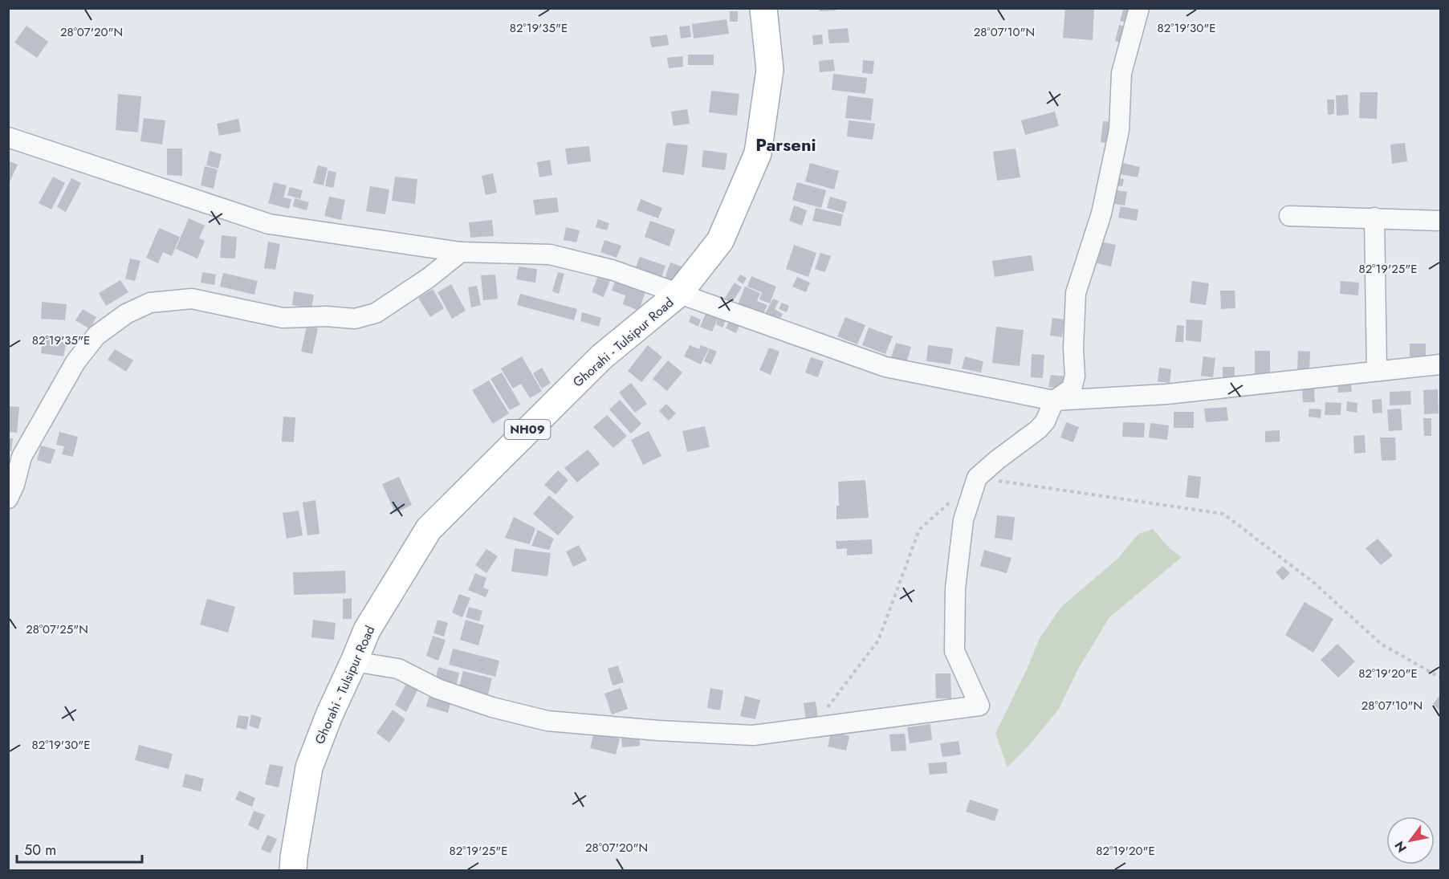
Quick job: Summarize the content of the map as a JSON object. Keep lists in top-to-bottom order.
{
  "streets": {
    "main road": ["Ghorahi - Tulsipur Road", "NH09"]
  },
  "districts": ["Parseni"],
  "scale_bar": "50 m",
  "north": "bottom left",
  "coordinates": [
    "82°19'35\"E",
    "82°19'30\"E",
    "28°07'20\"N",
    "28°07'10\"N",
    "82°19'25\"E",
    "28°07'25\"N",
    "82°19'20\"E"
  ]
}
